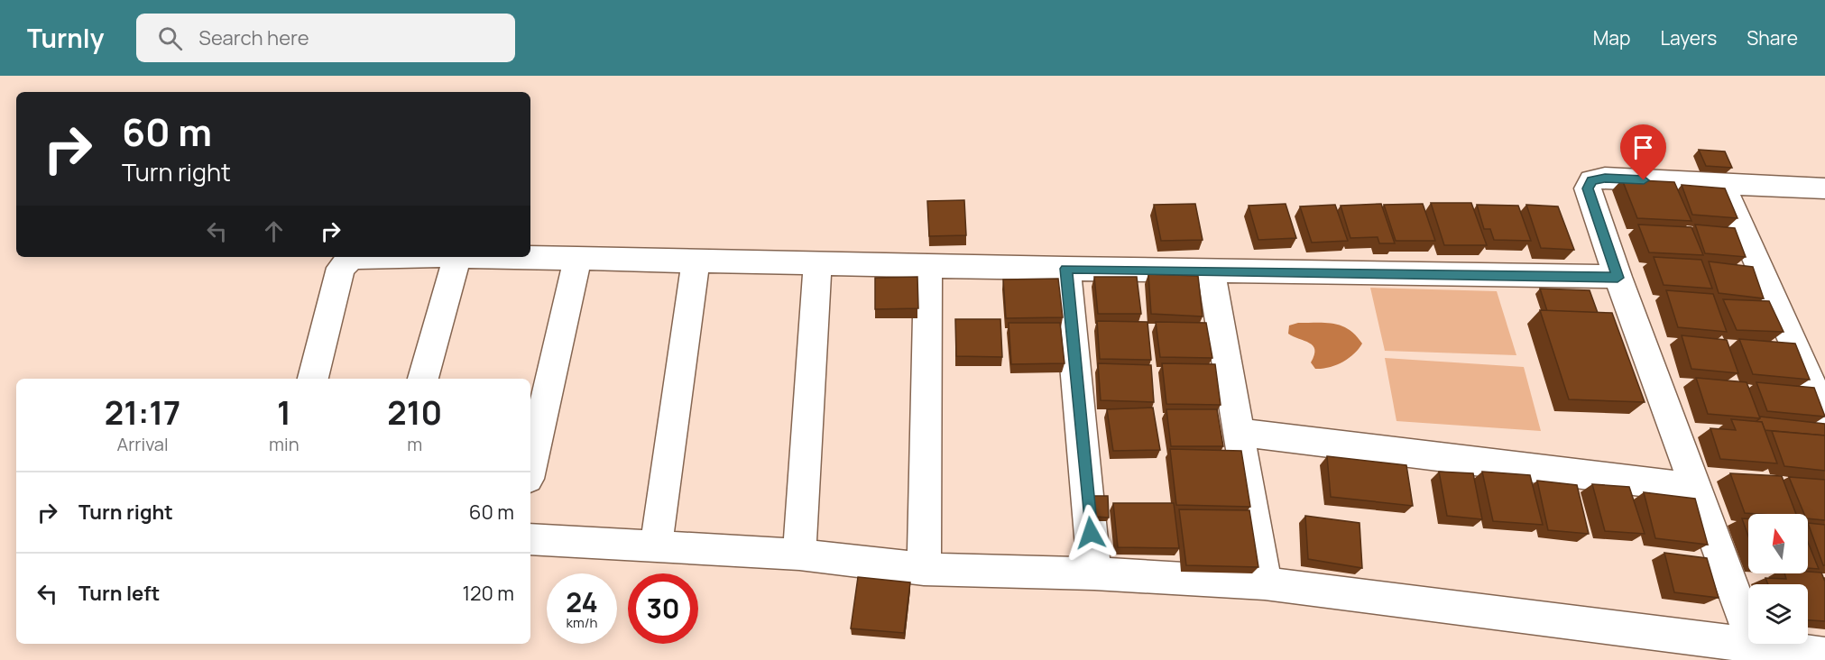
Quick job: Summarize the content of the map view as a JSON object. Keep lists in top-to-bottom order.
{
  "north": "top",
  "page": {
    "header": "Turnly",
    "search": "Search here",
    "nav": ["Map", "Layers", "Share"],
    "turn": ["60 m", "Turn right"],
    "eta": [
      "21:17",
      "Arrival",
      "1",
      "min",
      "210",
      "m"
    ],
    "list": [
      {
        "name": "Turn right",
        "value": "60 m"
      },
      {
        "name": "Turn left",
        "value": "120 m"
      }
    ],
    "speed": "24 km/h",
    "limit": "30"
  }
}
